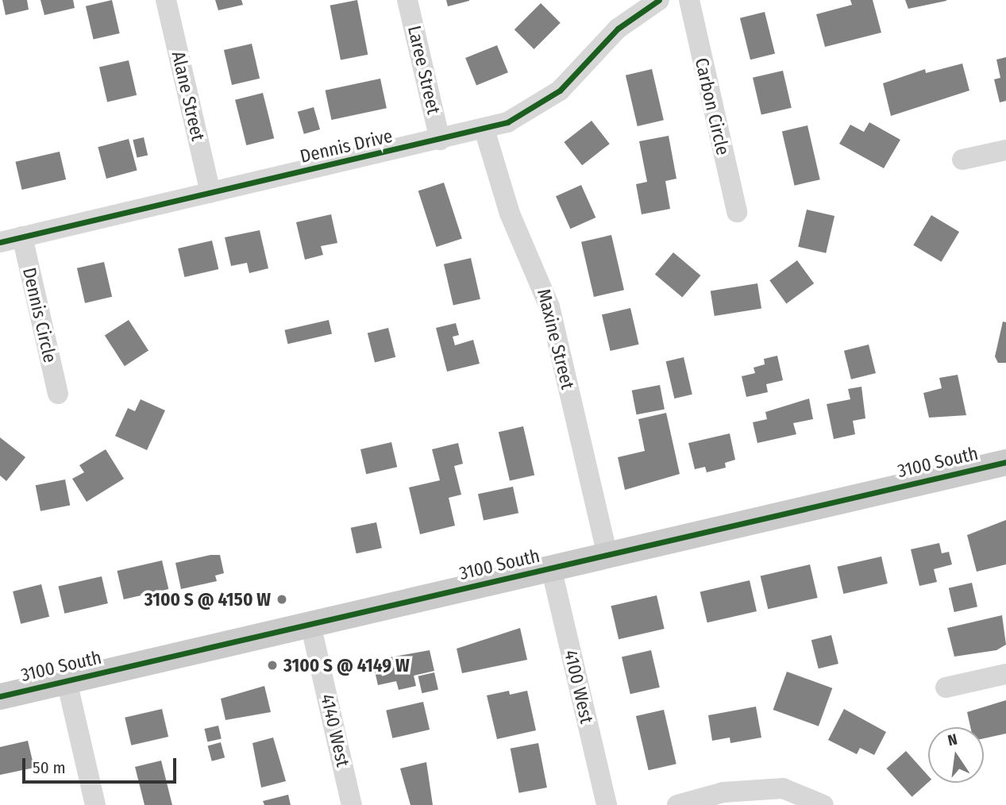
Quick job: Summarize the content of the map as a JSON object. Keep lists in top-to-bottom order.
{
  "streets": {
    "main road": ["3100 South"],
    "street": [
      "Laree Street",
      "Alane Street",
      "Carbon Circle",
      "Dennis Drive",
      "Dennis Circle",
      "Maxine Street",
      "4100 West",
      "4140 West"
    ]
  },
  "crossings": [
    ["Laree Street", "Dennis Drive"],
    ["Alane Street", "Dennis Drive"],
    ["Dennis Drive", "Dennis Circle"],
    ["Dennis Drive", "Maxine Street"],
    ["Maxine Street", "3100 South"],
    ["3100 South", "4100 West"],
    ["3100 South", "4140 West"]
  ],
  "places": ["3100 S @ 4150 W", "3100 S @ 4149 W"],
  "scale_bar": "50 m",
  "north": "top"
}
